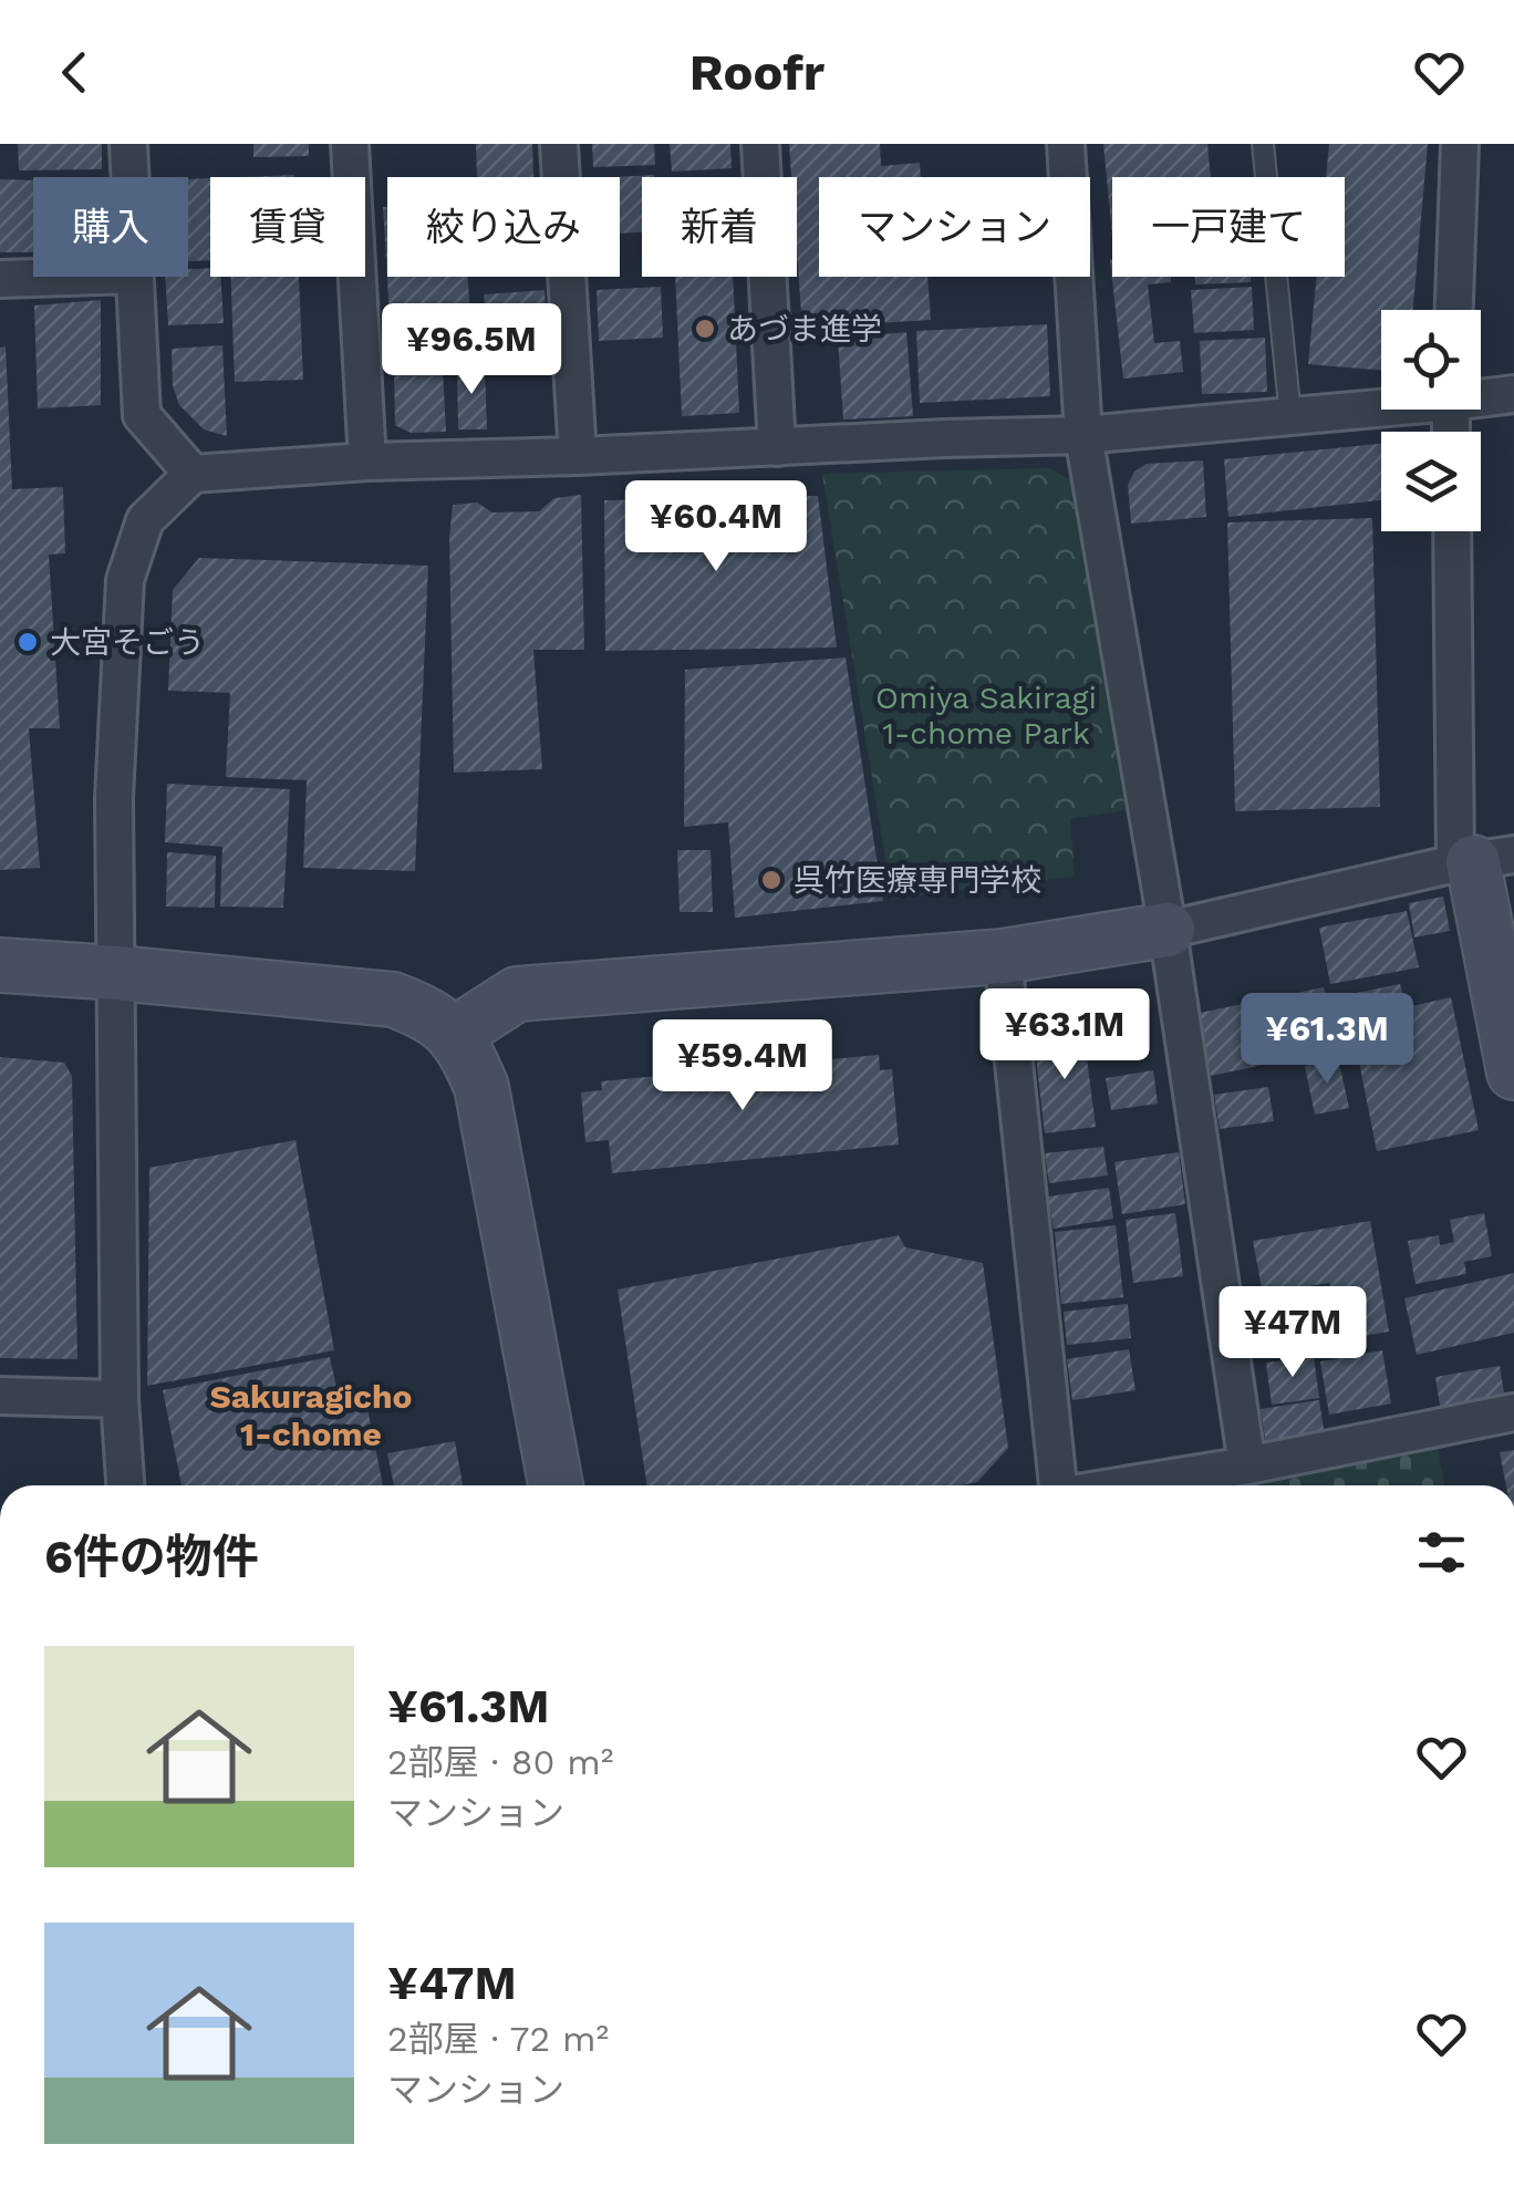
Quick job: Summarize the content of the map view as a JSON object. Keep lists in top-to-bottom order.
{
  "districts": ["Sakuragicho 1-chome"],
  "parks": ["Omiya Sakiragi 1-chome Park"],
  "places": ["あづま進学", "大宮そごう", "呉竹医療専門学校"],
  "page": {
    "header": "Roofr",
    "chip": [
      "購入",
      "賃貸",
      "絞り込み",
      "新着",
      "マンション",
      "一戸建て"
    ],
    "price": [
      "¥96.5M",
      "¥60.4M",
      "¥63.1M",
      "¥61.3M",
      "¥59.4M",
      "¥47M"
    ],
    "heading": "6件の物件",
    "list": [
      {
        "name": "¥61.3M",
        "note": "2部屋 · 80 m² · マンション"
      },
      {
        "name": "¥47M",
        "note": "2部屋 · 72 m² · マンション"
      }
    ]
  }
}
